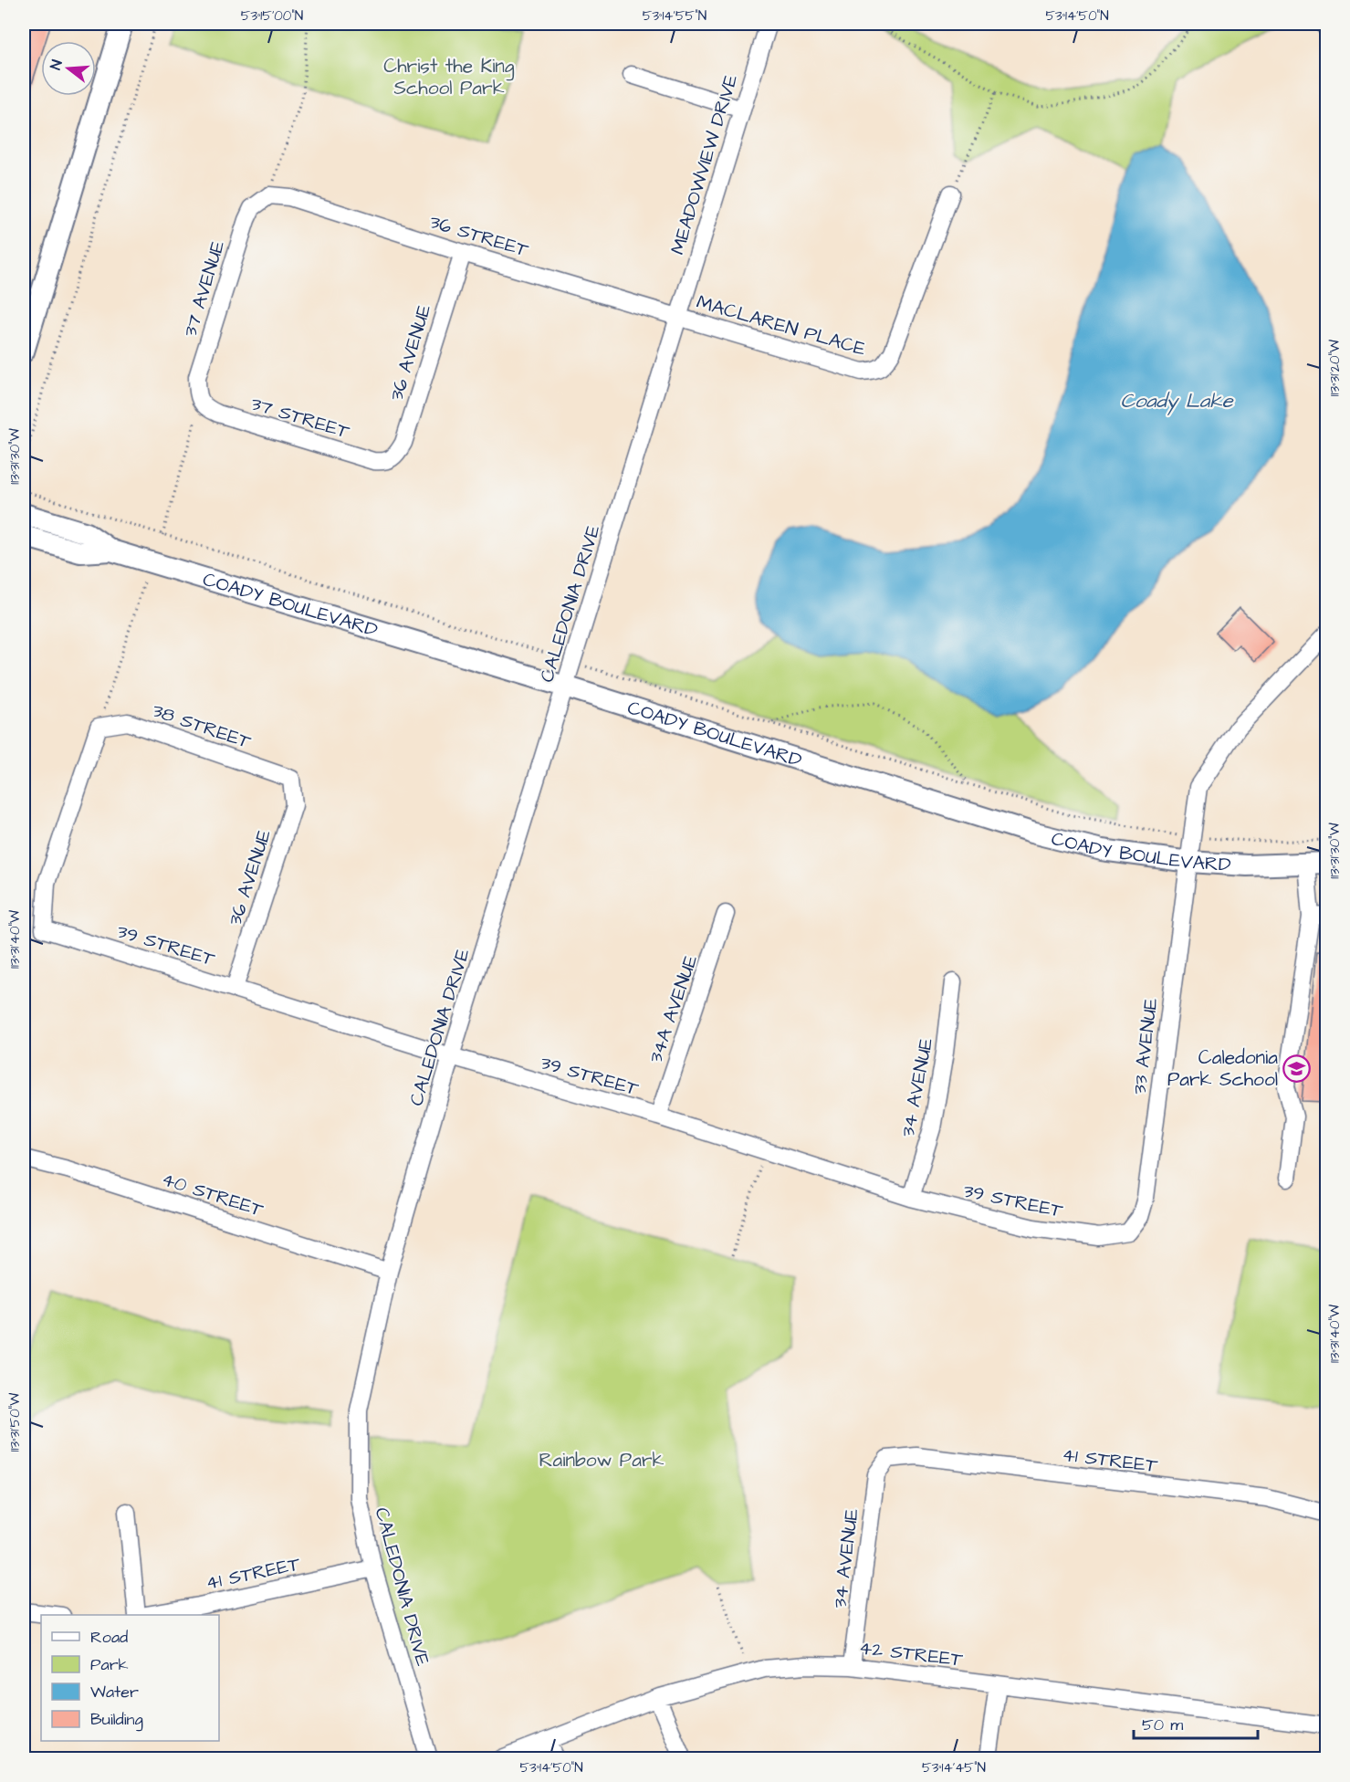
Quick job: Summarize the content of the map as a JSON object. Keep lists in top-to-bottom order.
{
  "streets": {
    "main road": ["COADY BOULEVARD"],
    "street": [
      "MEADOWVIEW DRIVE",
      "36 STREET",
      "37 AVENUE",
      "MACLAREN PLACE",
      "36 AVENUE",
      "37 STREET",
      "CALEDONIA DRIVE",
      "38 STREET",
      "39 STREET",
      "34A AVENUE",
      "33 AVENUE",
      "34 AVENUE",
      "40 STREET",
      "41 STREET",
      "42 STREET"
    ]
  },
  "crossings": [
    ["MEADOWVIEW DRIVE", "36 STREET"],
    ["MEADOWVIEW DRIVE", "MACLAREN PLACE"],
    ["MEADOWVIEW DRIVE", "CALEDONIA DRIVE"],
    ["36 STREET", "37 AVENUE"],
    ["36 STREET", "MACLAREN PLACE"],
    ["36 STREET", "36 AVENUE"],
    ["36 STREET", "CALEDONIA DRIVE"],
    ["37 AVENUE", "37 STREET"],
    ["MACLAREN PLACE", "CALEDONIA DRIVE"],
    ["36 AVENUE", "37 STREET"],
    ["36 AVENUE", "38 STREET"],
    ["36 AVENUE", "39 STREET"],
    ["CALEDONIA DRIVE", "COADY BOULEVARD"],
    ["CALEDONIA DRIVE", "39 STREET"],
    ["CALEDONIA DRIVE", "40 STREET"],
    ["CALEDONIA DRIVE", "41 STREET"],
    ["COADY BOULEVARD", "33 AVENUE"],
    ["38 STREET", "39 STREET"],
    ["39 STREET", "34A AVENUE"],
    ["39 STREET", "33 AVENUE"],
    ["39 STREET", "34 AVENUE"],
    ["34 AVENUE", "41 STREET"],
    ["34 AVENUE", "42 STREET"]
  ],
  "water": ["Coady Lake"],
  "parks": ["Christ the King School Park", "Rainbow Park"],
  "places": {
    "school or university": ["Caledonia Park School"]
  },
  "legend": [
    "Road",
    "Park",
    "Water",
    "Building"
  ],
  "scale_bar": "50 m",
  "north": "left",
  "coordinates": [
    "53°15'00\"N",
    "53°14'55\"N",
    "53°14'50\"N",
    "113°31'20\"W",
    "113°31'30\"W",
    "113°31'40\"W",
    "113°31'50\"W",
    "53°14'45\"N"
  ]
}
